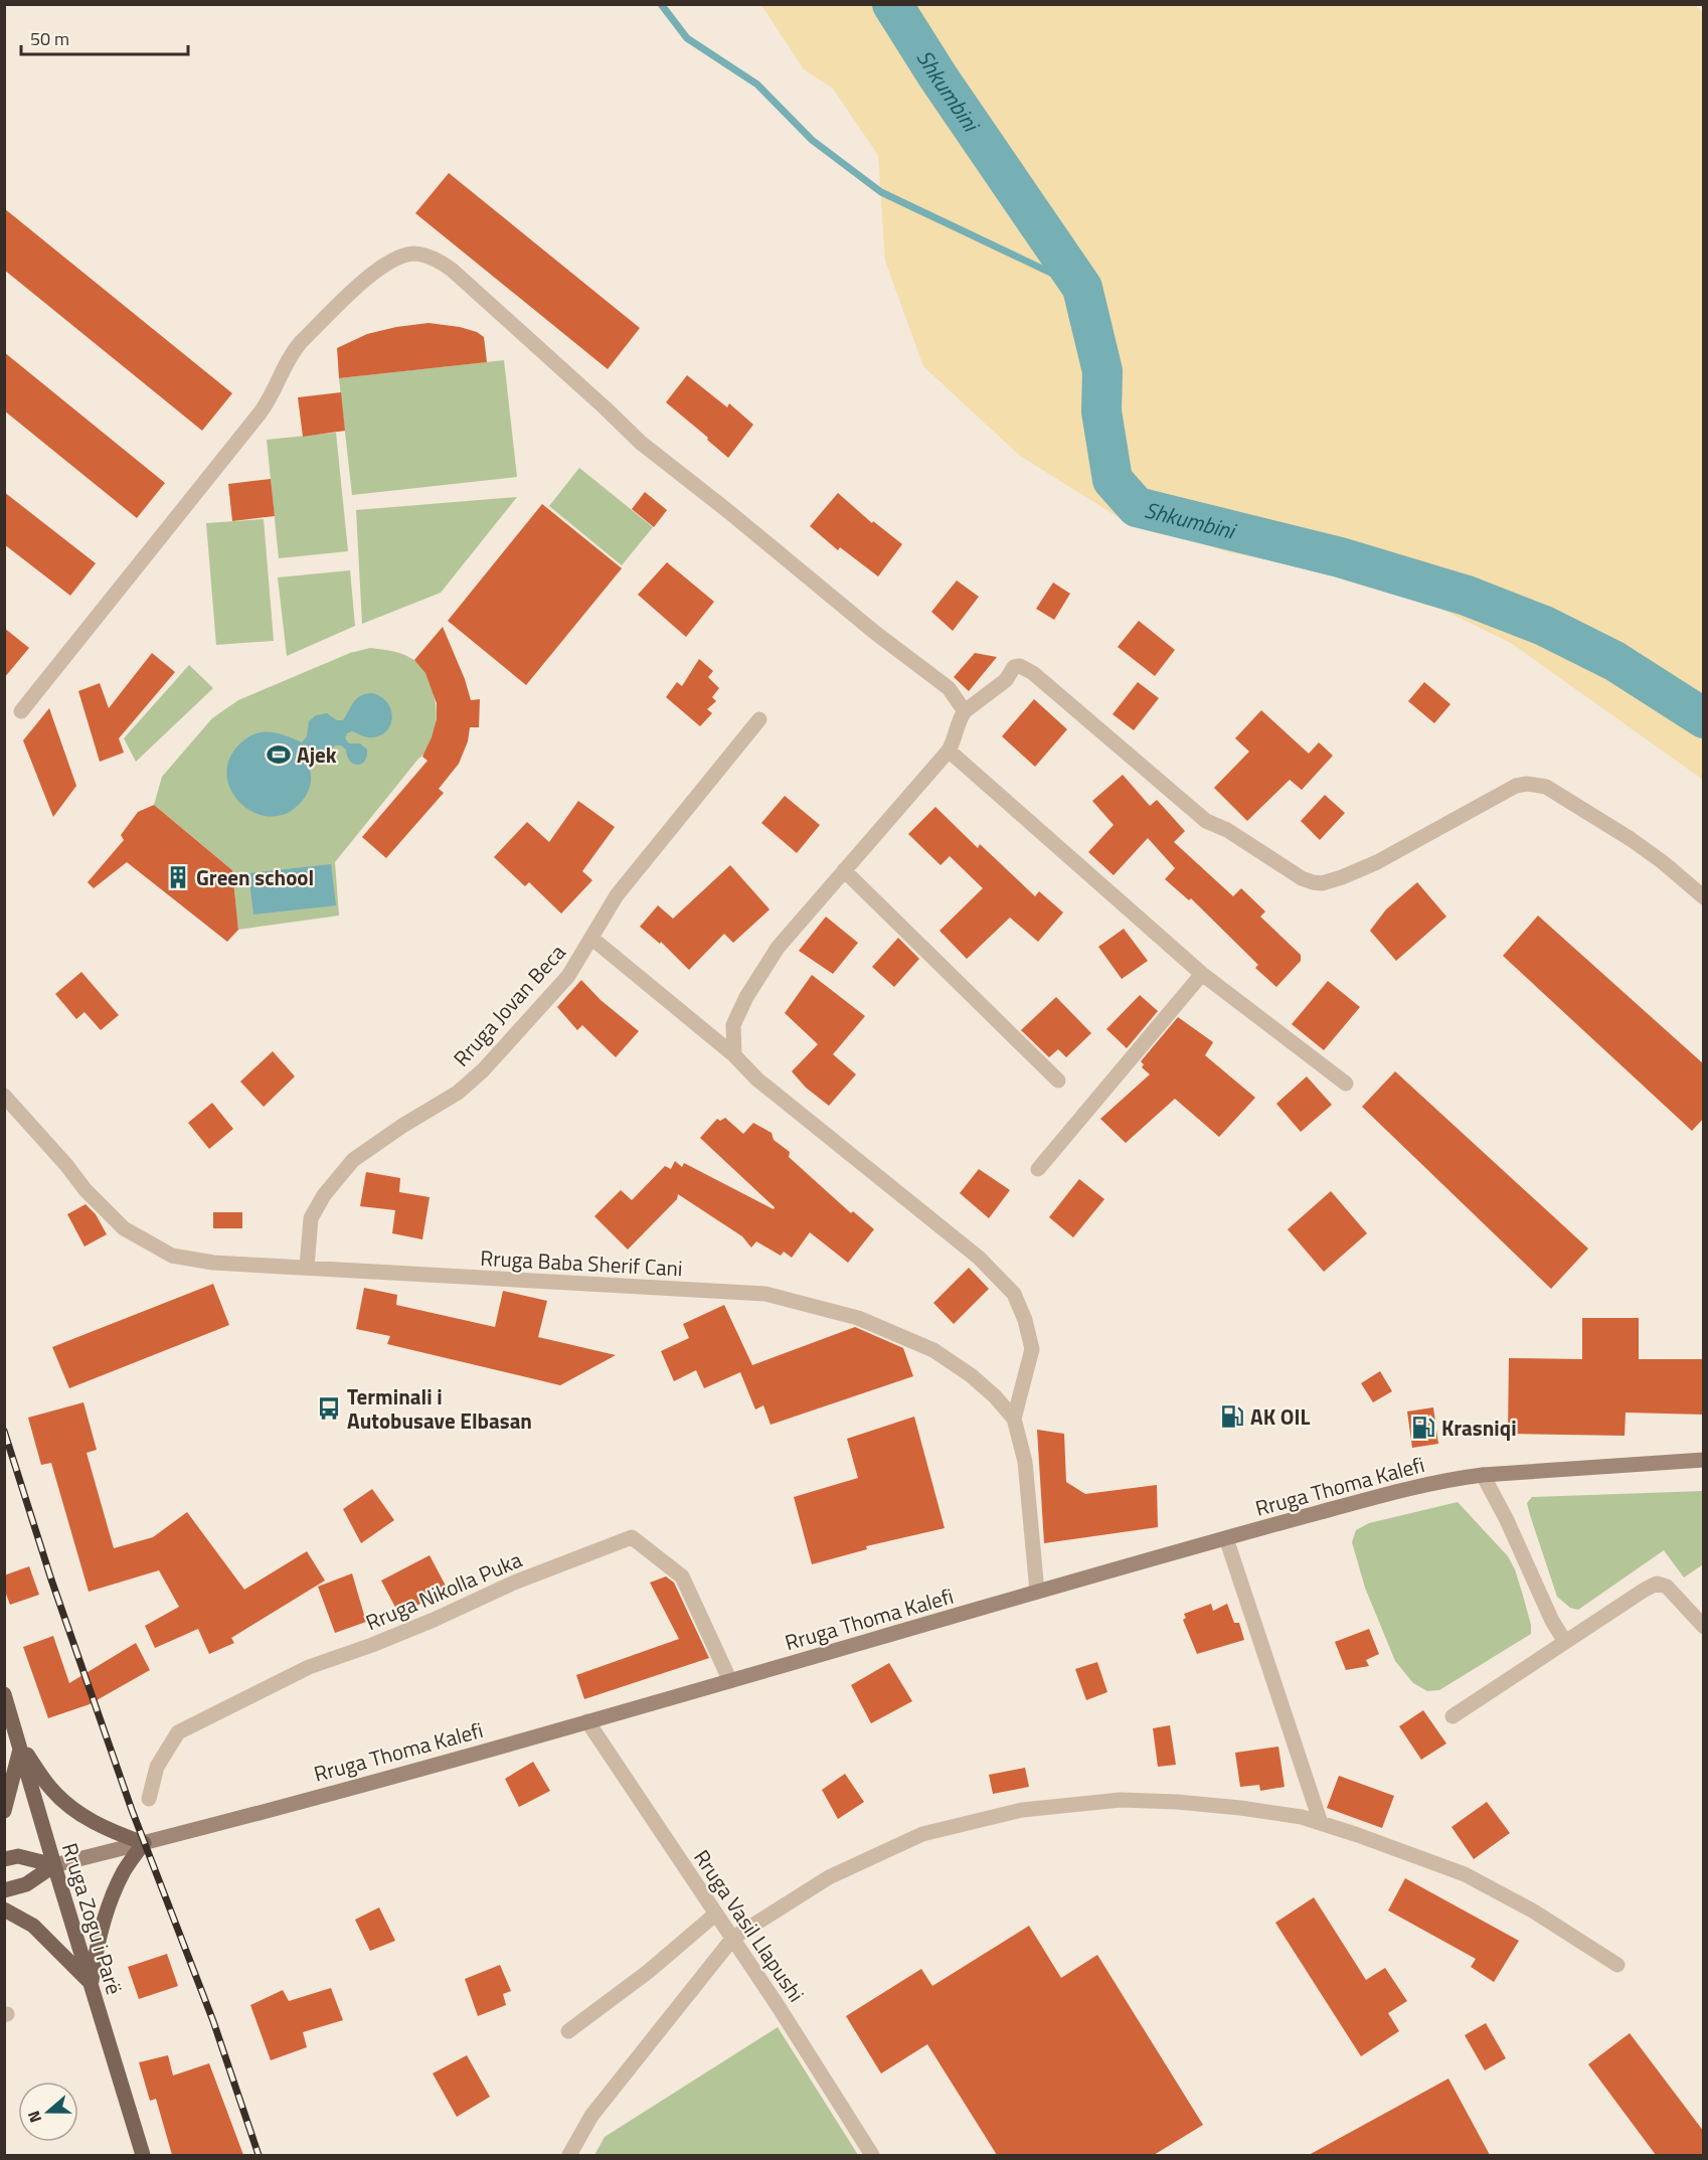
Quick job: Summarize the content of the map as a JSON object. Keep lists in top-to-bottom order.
{
  "streets": {
    "main road": ["Rruga Thoma Kalefi", "Rruga Zogu i Parë"],
    "street": [
      "Rruga Jovan Beca",
      "Rruga Baba Sherif Cani",
      "Rruga Nikolla Puka",
      "Rruga Vasil Llapushi"
    ]
  },
  "crossings": [
    ["Rruga Jovan Beca", "Rruga Baba Sherif Cani"],
    ["Rruga Baba Sherif Cani", "Rruga Thoma Kalefi"],
    ["Rruga Thoma Kalefi", "Rruga Nikolla Puka"],
    ["Rruga Thoma Kalefi", "Rruga Zogu i Parë"],
    ["Rruga Thoma Kalefi", "Rruga Vasil Llapushi"]
  ],
  "water": ["Shkumbini"],
  "places": {
    "sports": ["Ajek"],
    "building": ["Green school"],
    "bus stop": ["Terminali i Autobusave Elbasan"],
    "fuel station": ["AK OIL", "Krasniqi"]
  },
  "scale_bar": "50 m",
  "north": "left"
}
